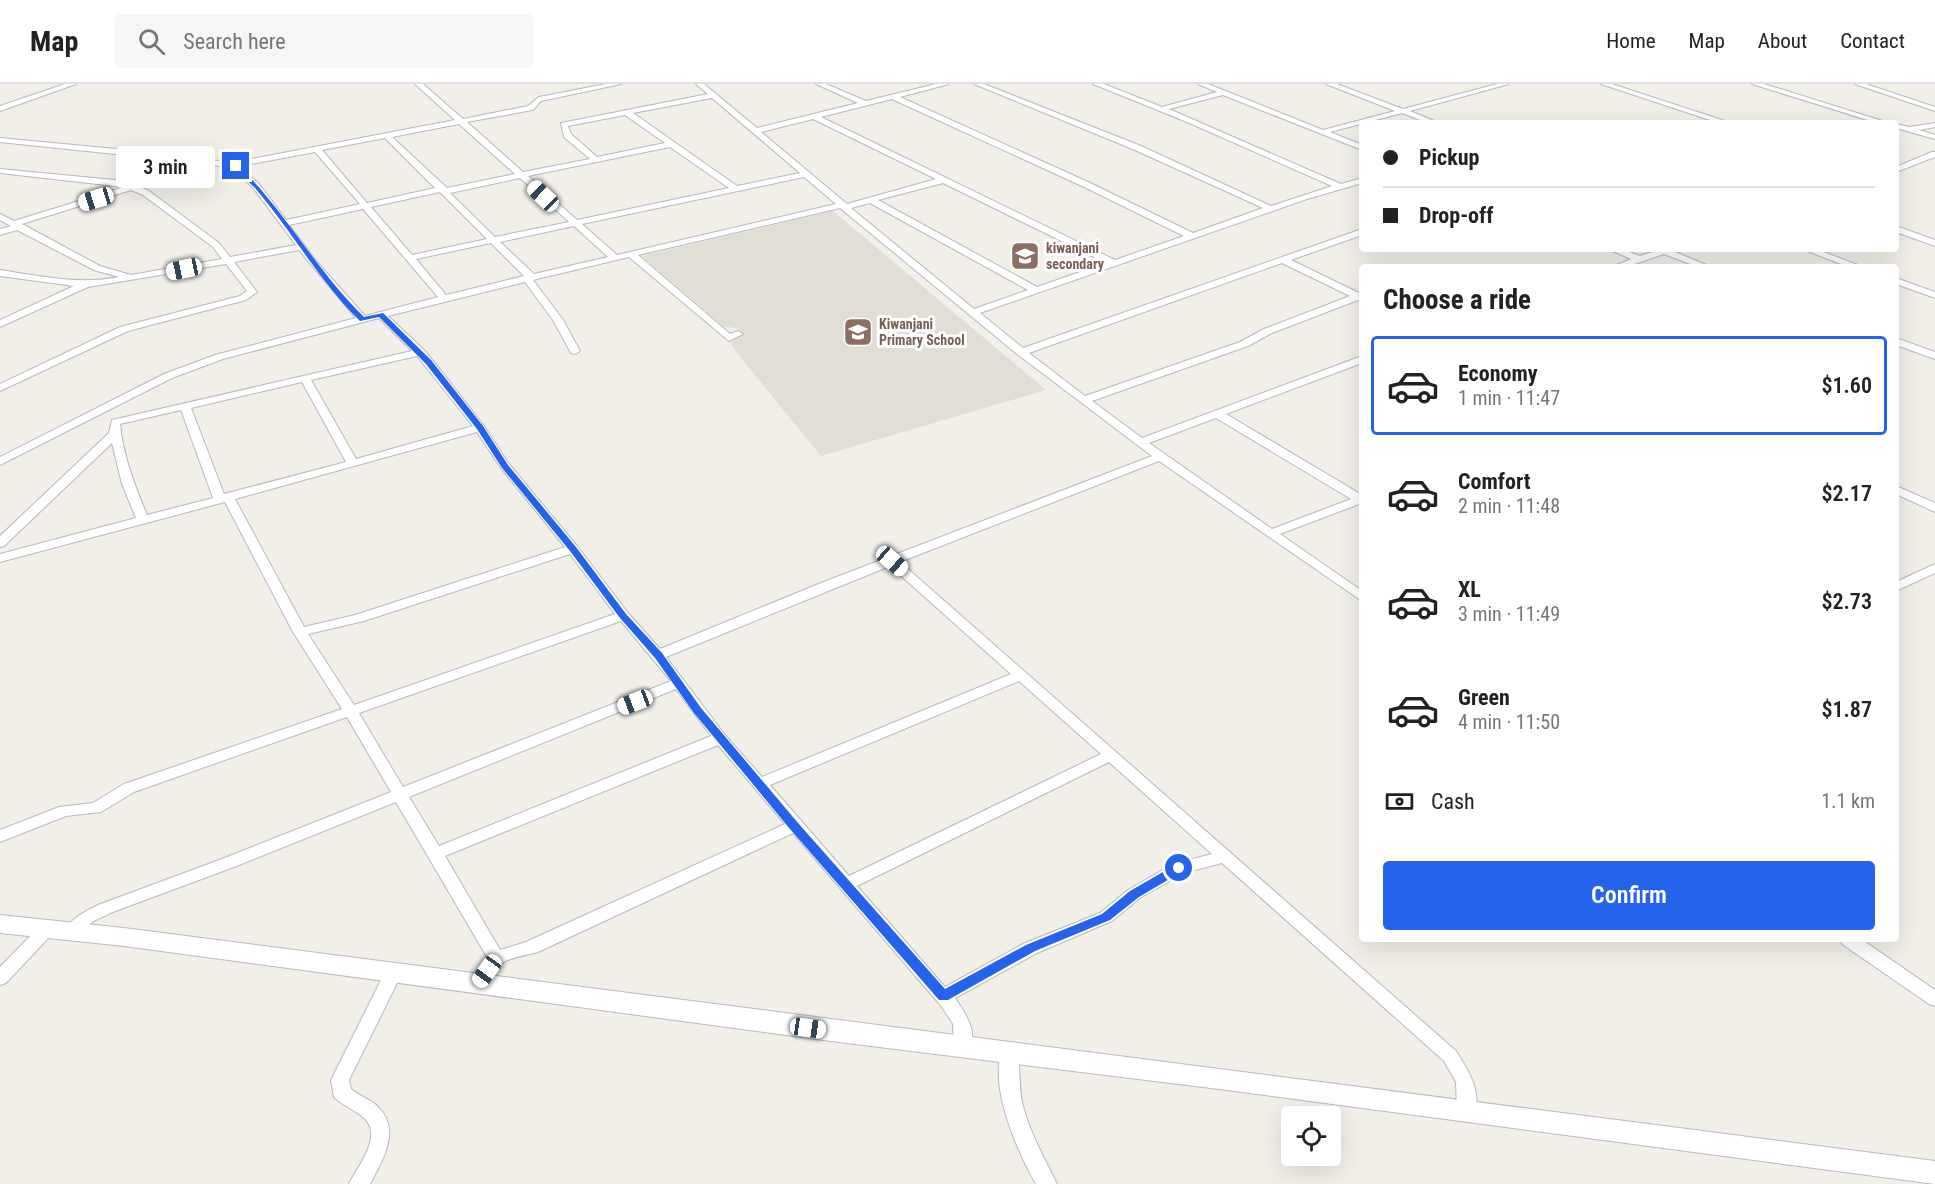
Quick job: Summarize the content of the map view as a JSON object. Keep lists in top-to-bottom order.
{
  "places": {
    "school or university": ["kiwanjani secondary", "Kiwanjani Primary School"]
  },
  "page": {
    "header": "Map",
    "search": "Search here",
    "nav": [
      "Home",
      "Map",
      "About",
      "Contact"
    ],
    "banner": ["Pickup", "Drop-off"],
    "bubble": "3 min",
    "heading": "Choose a ride",
    "list": [
      {
        "name": "Economy",
        "note": "1 min · 11:47",
        "value": "$1.60"
      },
      {
        "name": "Comfort",
        "note": "2 min · 11:48",
        "value": "$2.17"
      },
      {
        "name": "XL",
        "note": "3 min · 11:49",
        "value": "$2.73"
      },
      {
        "name": "Green",
        "note": "4 min · 11:50",
        "value": "$1.87"
      }
    ],
    "pay": ["Cash", "1.1 km"],
    "buttons": "Confirm"
  }
}
